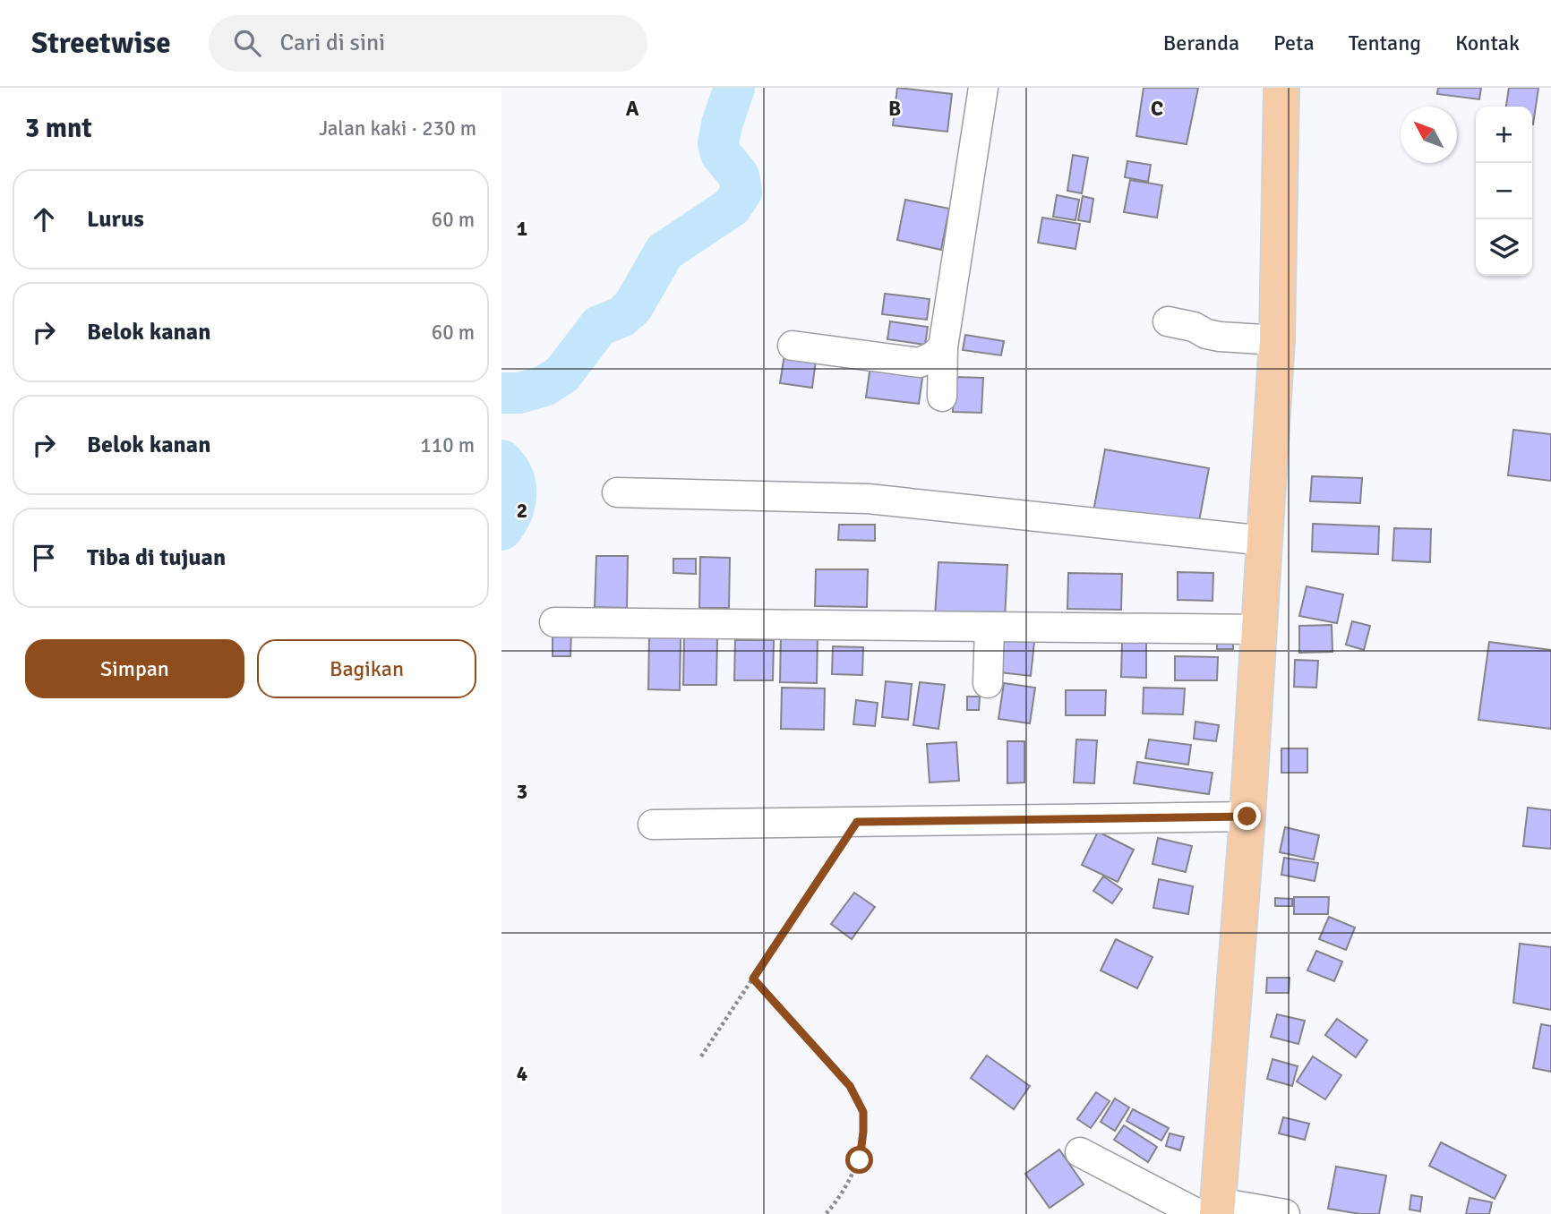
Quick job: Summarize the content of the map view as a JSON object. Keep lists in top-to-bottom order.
{
  "north": "top left",
  "page": {
    "header": "Streetwise",
    "search": "Cari di sini",
    "nav": [
      "Beranda",
      "Peta",
      "Tentang",
      "Kontak"
    ],
    "heading": ["3 mnt", "Jalan kaki · 230 m"],
    "map_buttons": ["+", "−"],
    "list": [
      ["Lurus", "60 m"],
      ["Belok kanan", "60 m"],
      ["Belok kanan", "110 m"],
      "Tiba di tujuan"
    ],
    "buttons": ["Simpan", "Bagikan"]
  },
  "grid": {
    "columns": ["A", "B", "C"],
    "rows": [
      "1",
      "2",
      "3",
      "4"
    ]
  }
}
